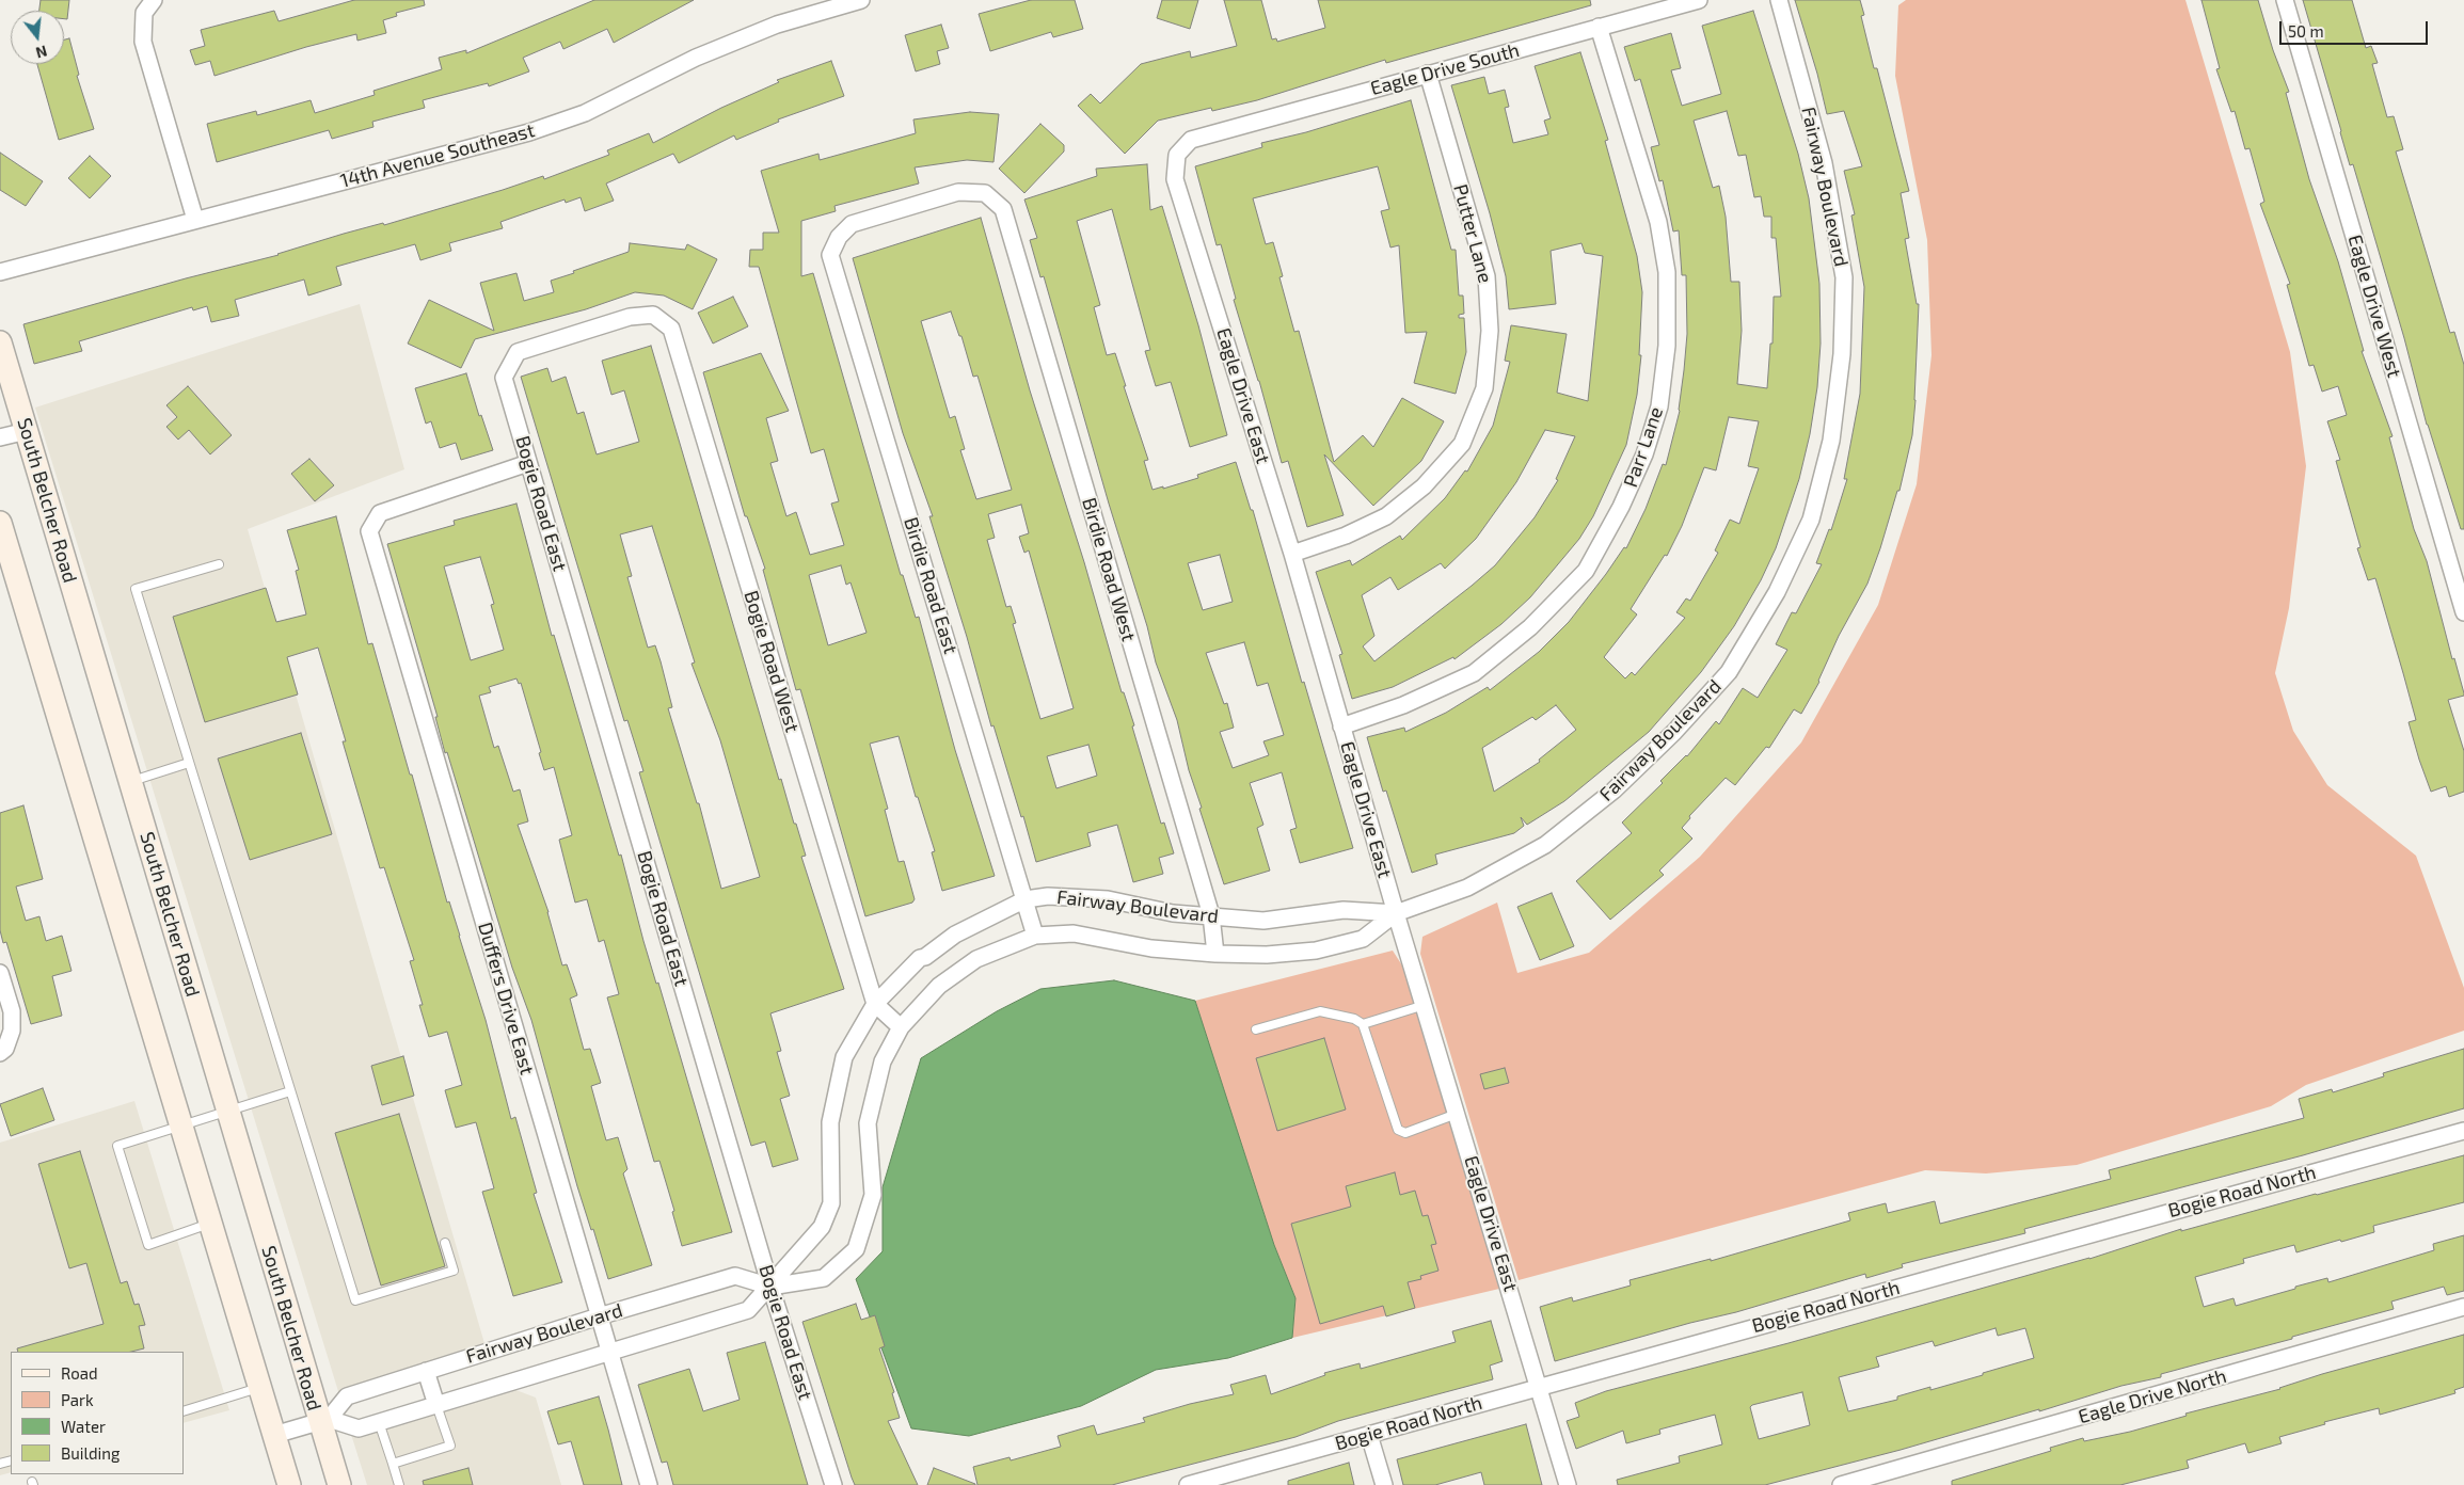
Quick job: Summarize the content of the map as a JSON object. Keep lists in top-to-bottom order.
{
  "streets": {
    "main road": ["South Belcher Road"],
    "street": [
      "Eagle Drive South",
      "14th Avenue Southeast",
      "Fairway Boulevard",
      "Putter Lane",
      "Eagle Drive West",
      "Eagle Drive East",
      "Parr Lane",
      "Bogie Road East",
      "Birdie Road West",
      "Birdie Road East",
      "Bogie Road West",
      "Duffers Drive East",
      "Bogie Road North",
      "Eagle Drive North"
    ]
  },
  "crossings": [
    ["Eagle Drive South", "Putter Lane"],
    ["Eagle Drive South", "Eagle Drive East"],
    ["Eagle Drive South", "Parr Lane"],
    ["Fairway Boulevard", "Eagle Drive East"],
    ["Fairway Boulevard", "South Belcher Road"],
    ["Fairway Boulevard", "Bogie Road East"],
    ["Fairway Boulevard", "Birdie Road West"],
    ["Fairway Boulevard", "Birdie Road East"],
    ["Fairway Boulevard", "Bogie Road West"],
    ["Fairway Boulevard", "Duffers Drive East"],
    ["Putter Lane", "Eagle Drive East"],
    ["Eagle Drive East", "Parr Lane"],
    ["Eagle Drive East", "Bogie Road North"],
    ["Bogie Road East", "Bogie Road West"],
    ["Bogie Road East", "Duffers Drive East"],
    ["Birdie Road West", "Birdie Road East"]
  ],
  "legend": [
    "Road",
    "Park",
    "Water",
    "Building"
  ],
  "scale_bar": "50 m",
  "north": "bottom"
}
